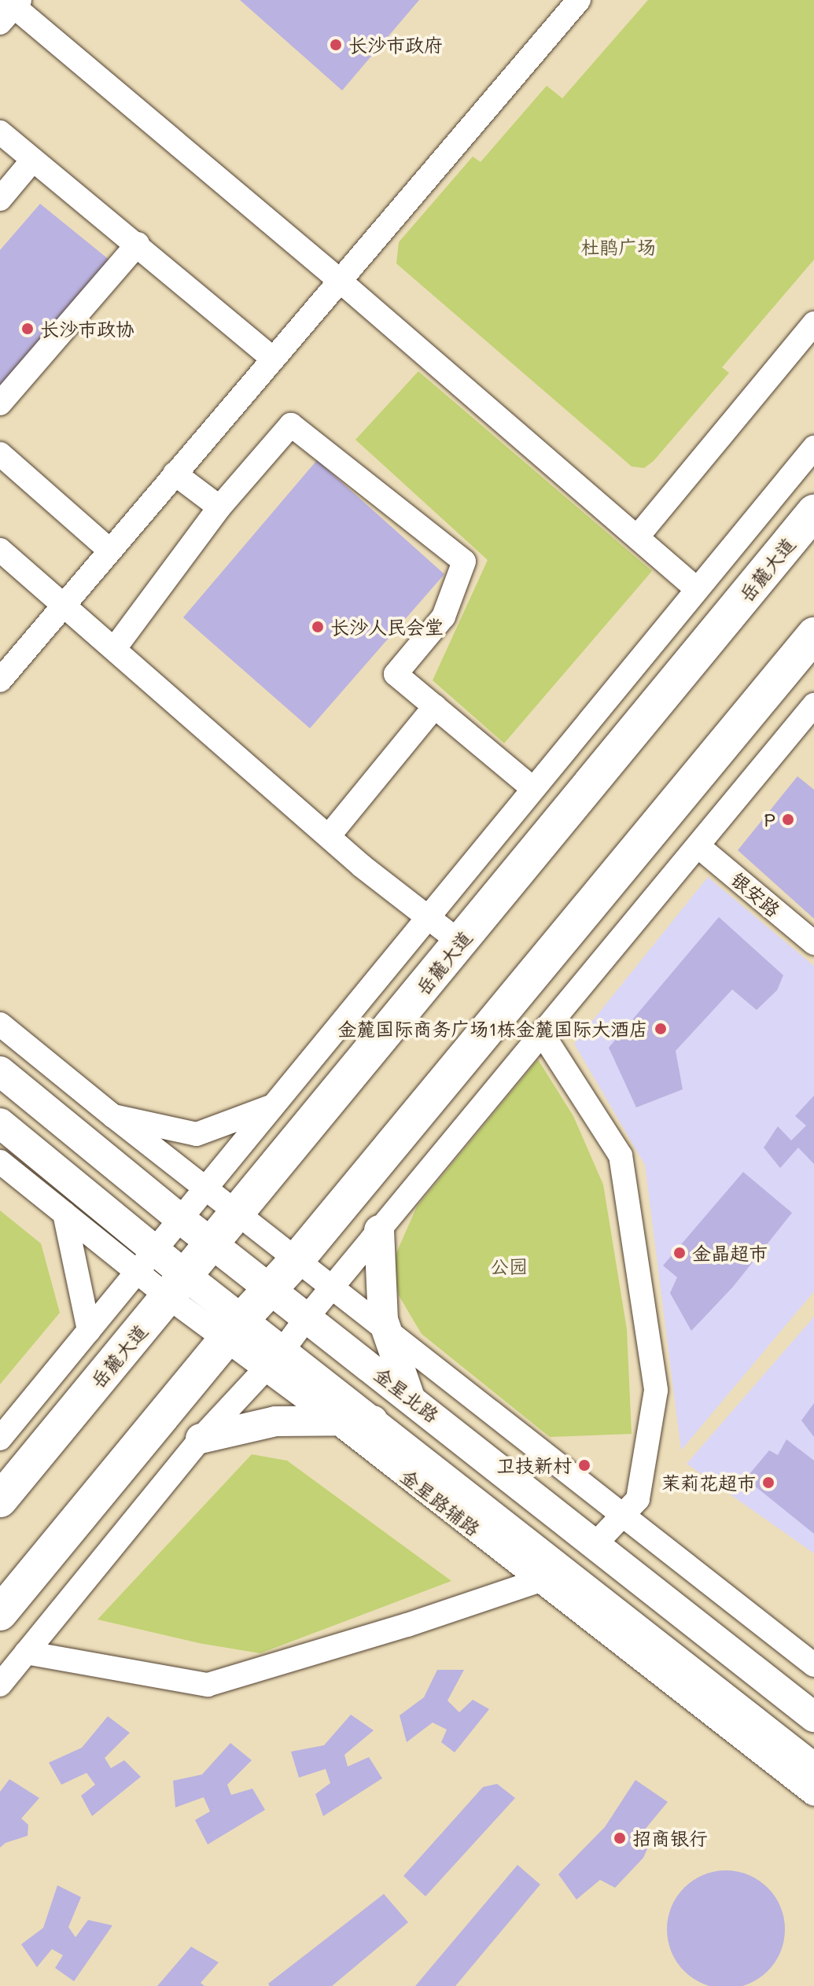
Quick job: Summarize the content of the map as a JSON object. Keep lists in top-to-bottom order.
{
  "streets": {
    "highway": ["岳麓大道"],
    "main road": ["金星北路"],
    "street": ["银安路", "金星路辅路"]
  },
  "crossings": [
    ["岳麓大道", "金星北路"]
  ],
  "parks": ["杜鹃广场", "公园"],
  "places": [
    "长沙市政府",
    "长沙市政协",
    "长沙人民会堂",
    "P",
    "金麓国际商务广场1栋金麓国际大酒店",
    "金晶超市",
    "卫技新村",
    "茉莉花超市",
    "招商银行"
  ]
}
